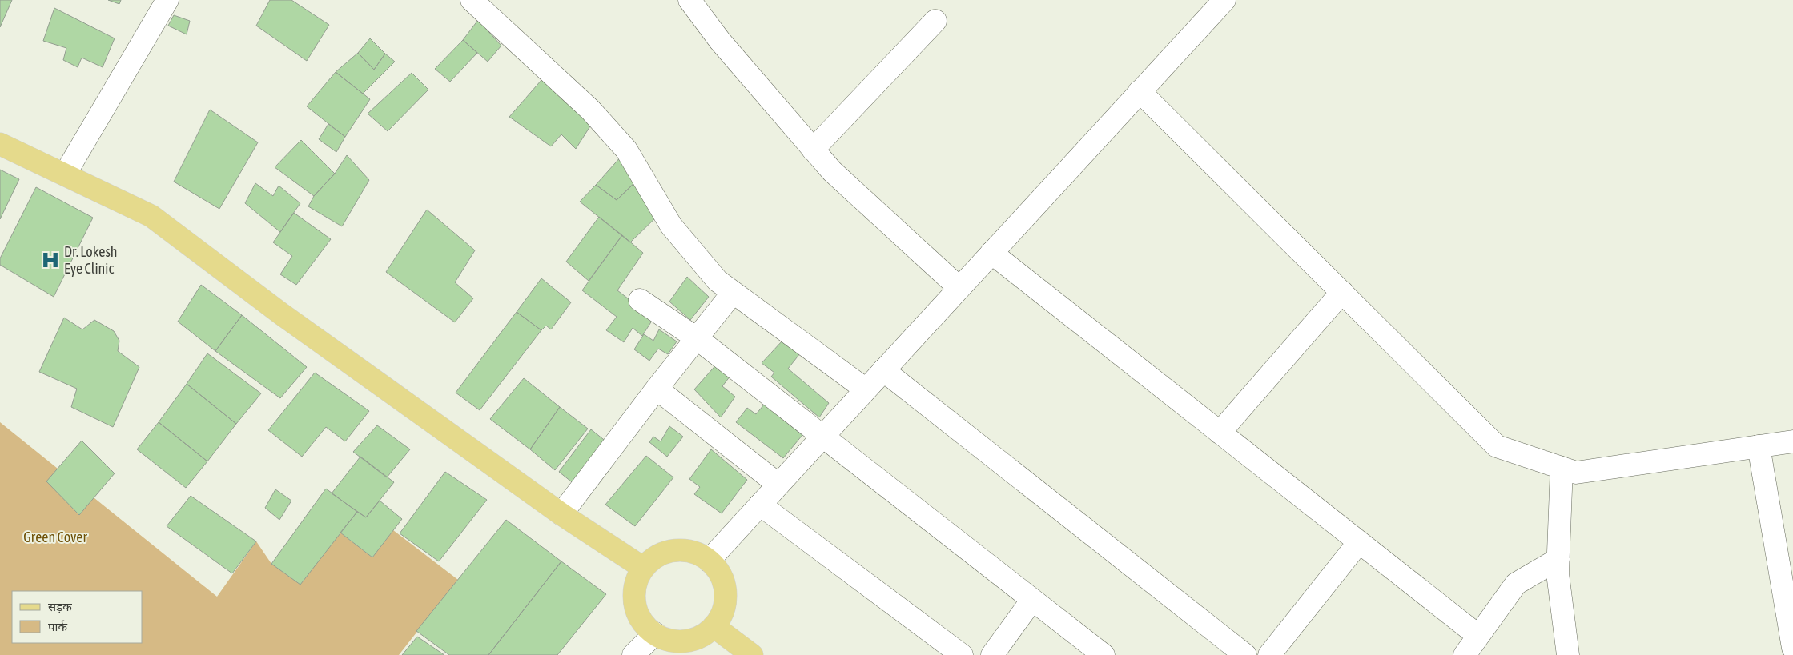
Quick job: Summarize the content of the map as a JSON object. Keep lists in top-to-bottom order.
{
  "parks": ["Green Cover"],
  "places": {
    "hospital": ["Dr. Lokesh Eye Clinic"]
  },
  "legend": ["सड़क", "पार्क"]
}
